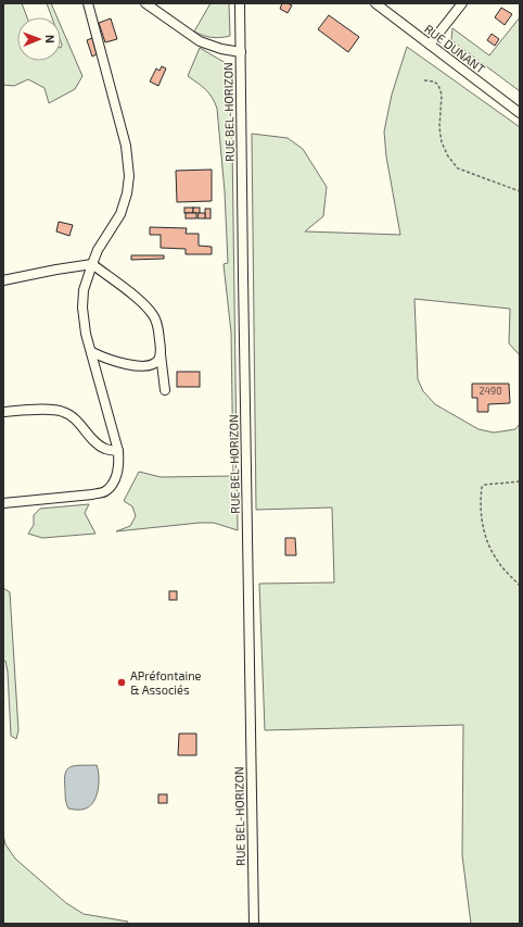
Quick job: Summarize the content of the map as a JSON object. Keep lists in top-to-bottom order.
{
  "streets": {
    "street": ["RUE DUNANT", "RUE BEL-HORIZON"]
  },
  "places": ["APréfontaine & Associés"],
  "house_numbers": ["2490"],
  "north": "right"
}
